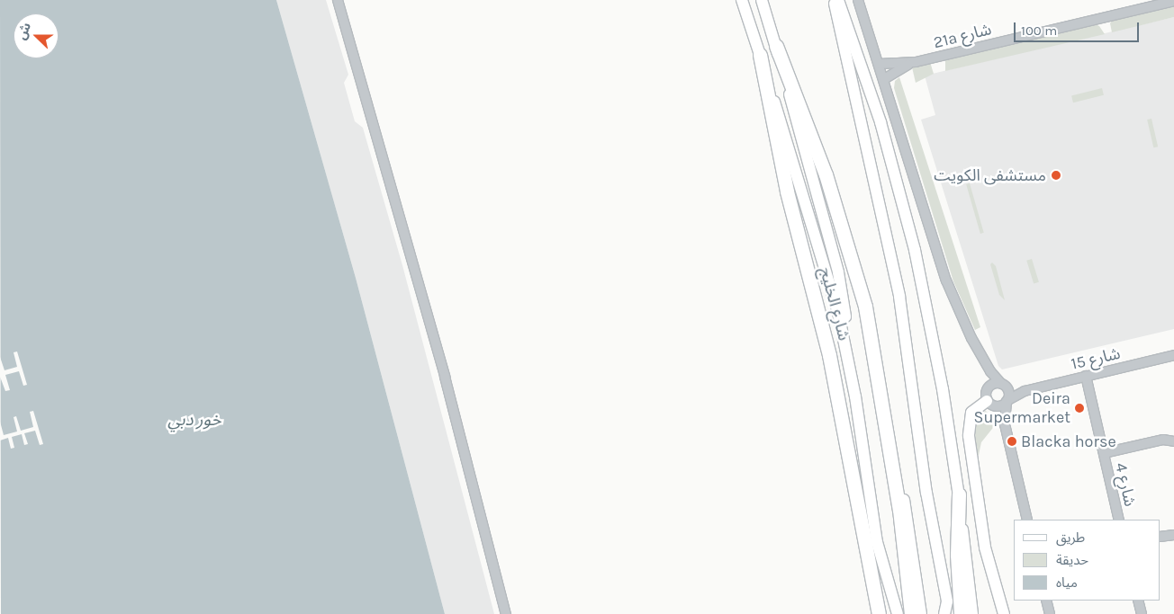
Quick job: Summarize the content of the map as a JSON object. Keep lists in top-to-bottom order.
{
  "streets": {
    "main road": ["شارع الخليج"],
    "street": ["21a شارع", "شارع 15", "شارع 4"]
  },
  "crossings": [
    ["شارع 15", "شارع 4"]
  ],
  "water": ["خور دبي"],
  "places": ["مستشفى الكويت", "Deira Supermarket", "Blacka horse"],
  "legend": ["طريق", "حديقة", "مياه"],
  "scale_bar": "100 m",
  "north": "left"
}
